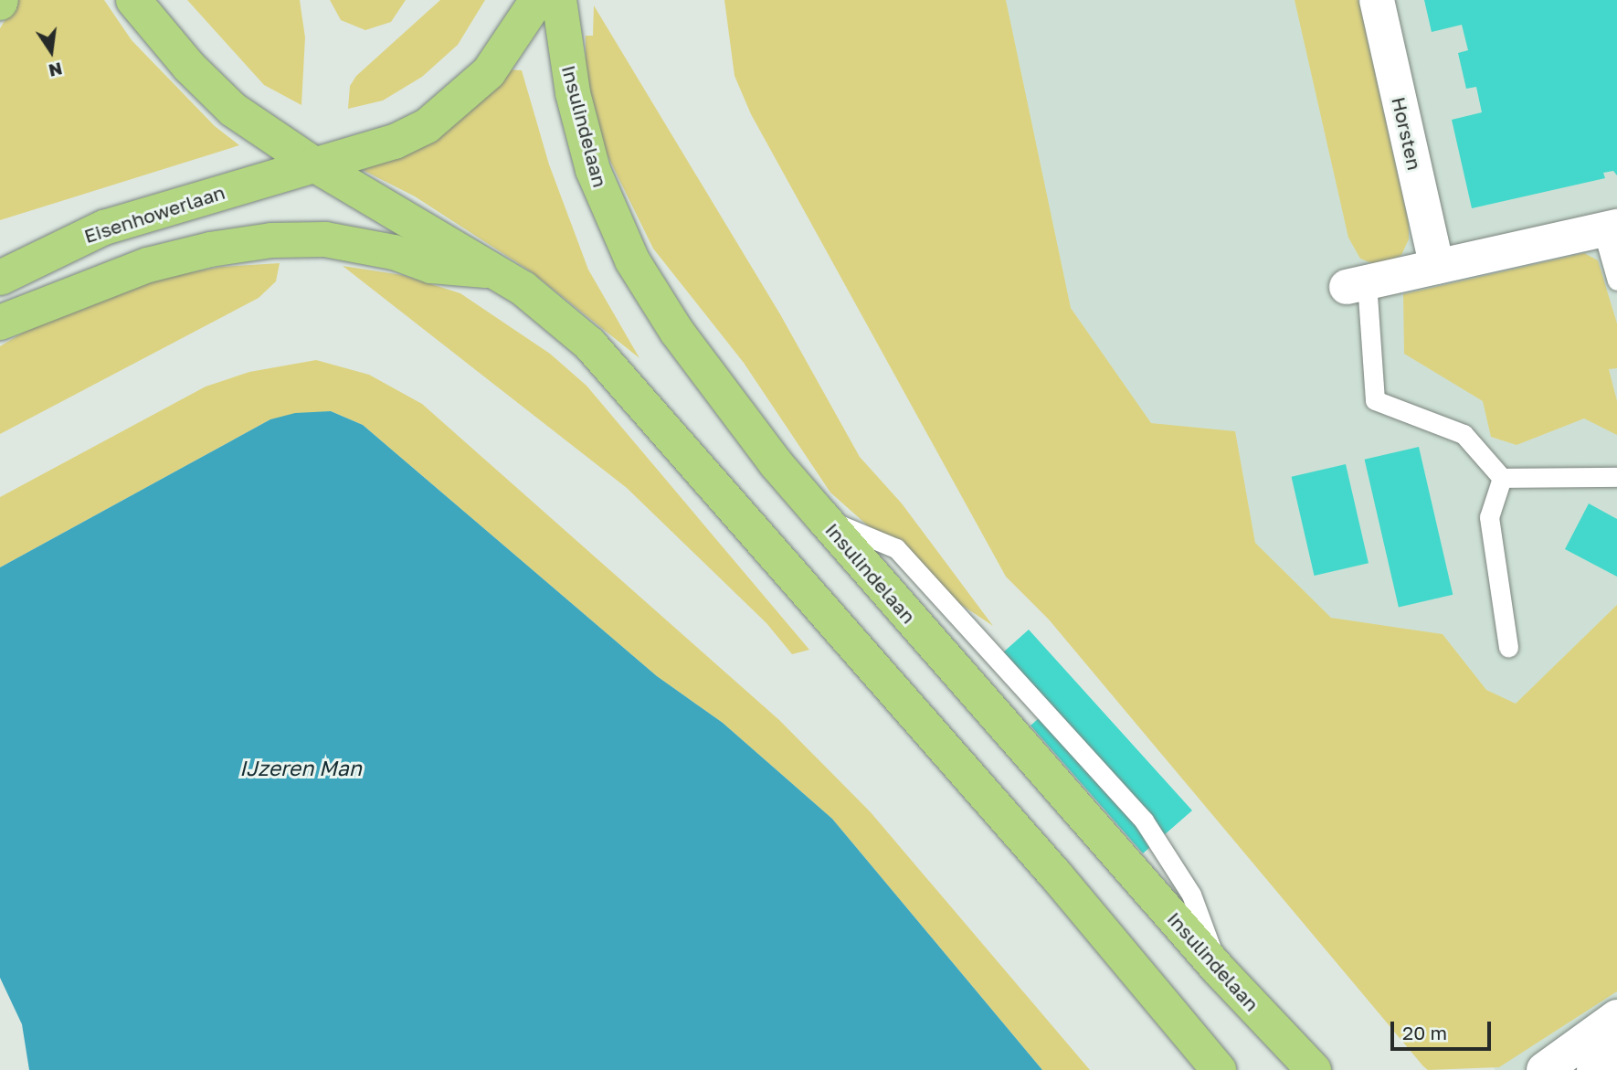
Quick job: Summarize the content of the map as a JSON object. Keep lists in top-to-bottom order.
{
  "streets": {
    "main road": ["Insulindelaan", "Eisenhowerlaan"],
    "street": ["Horsten"]
  },
  "water": ["IJzeren Man"],
  "scale_bar": "20 m",
  "north": "bottom"
}
